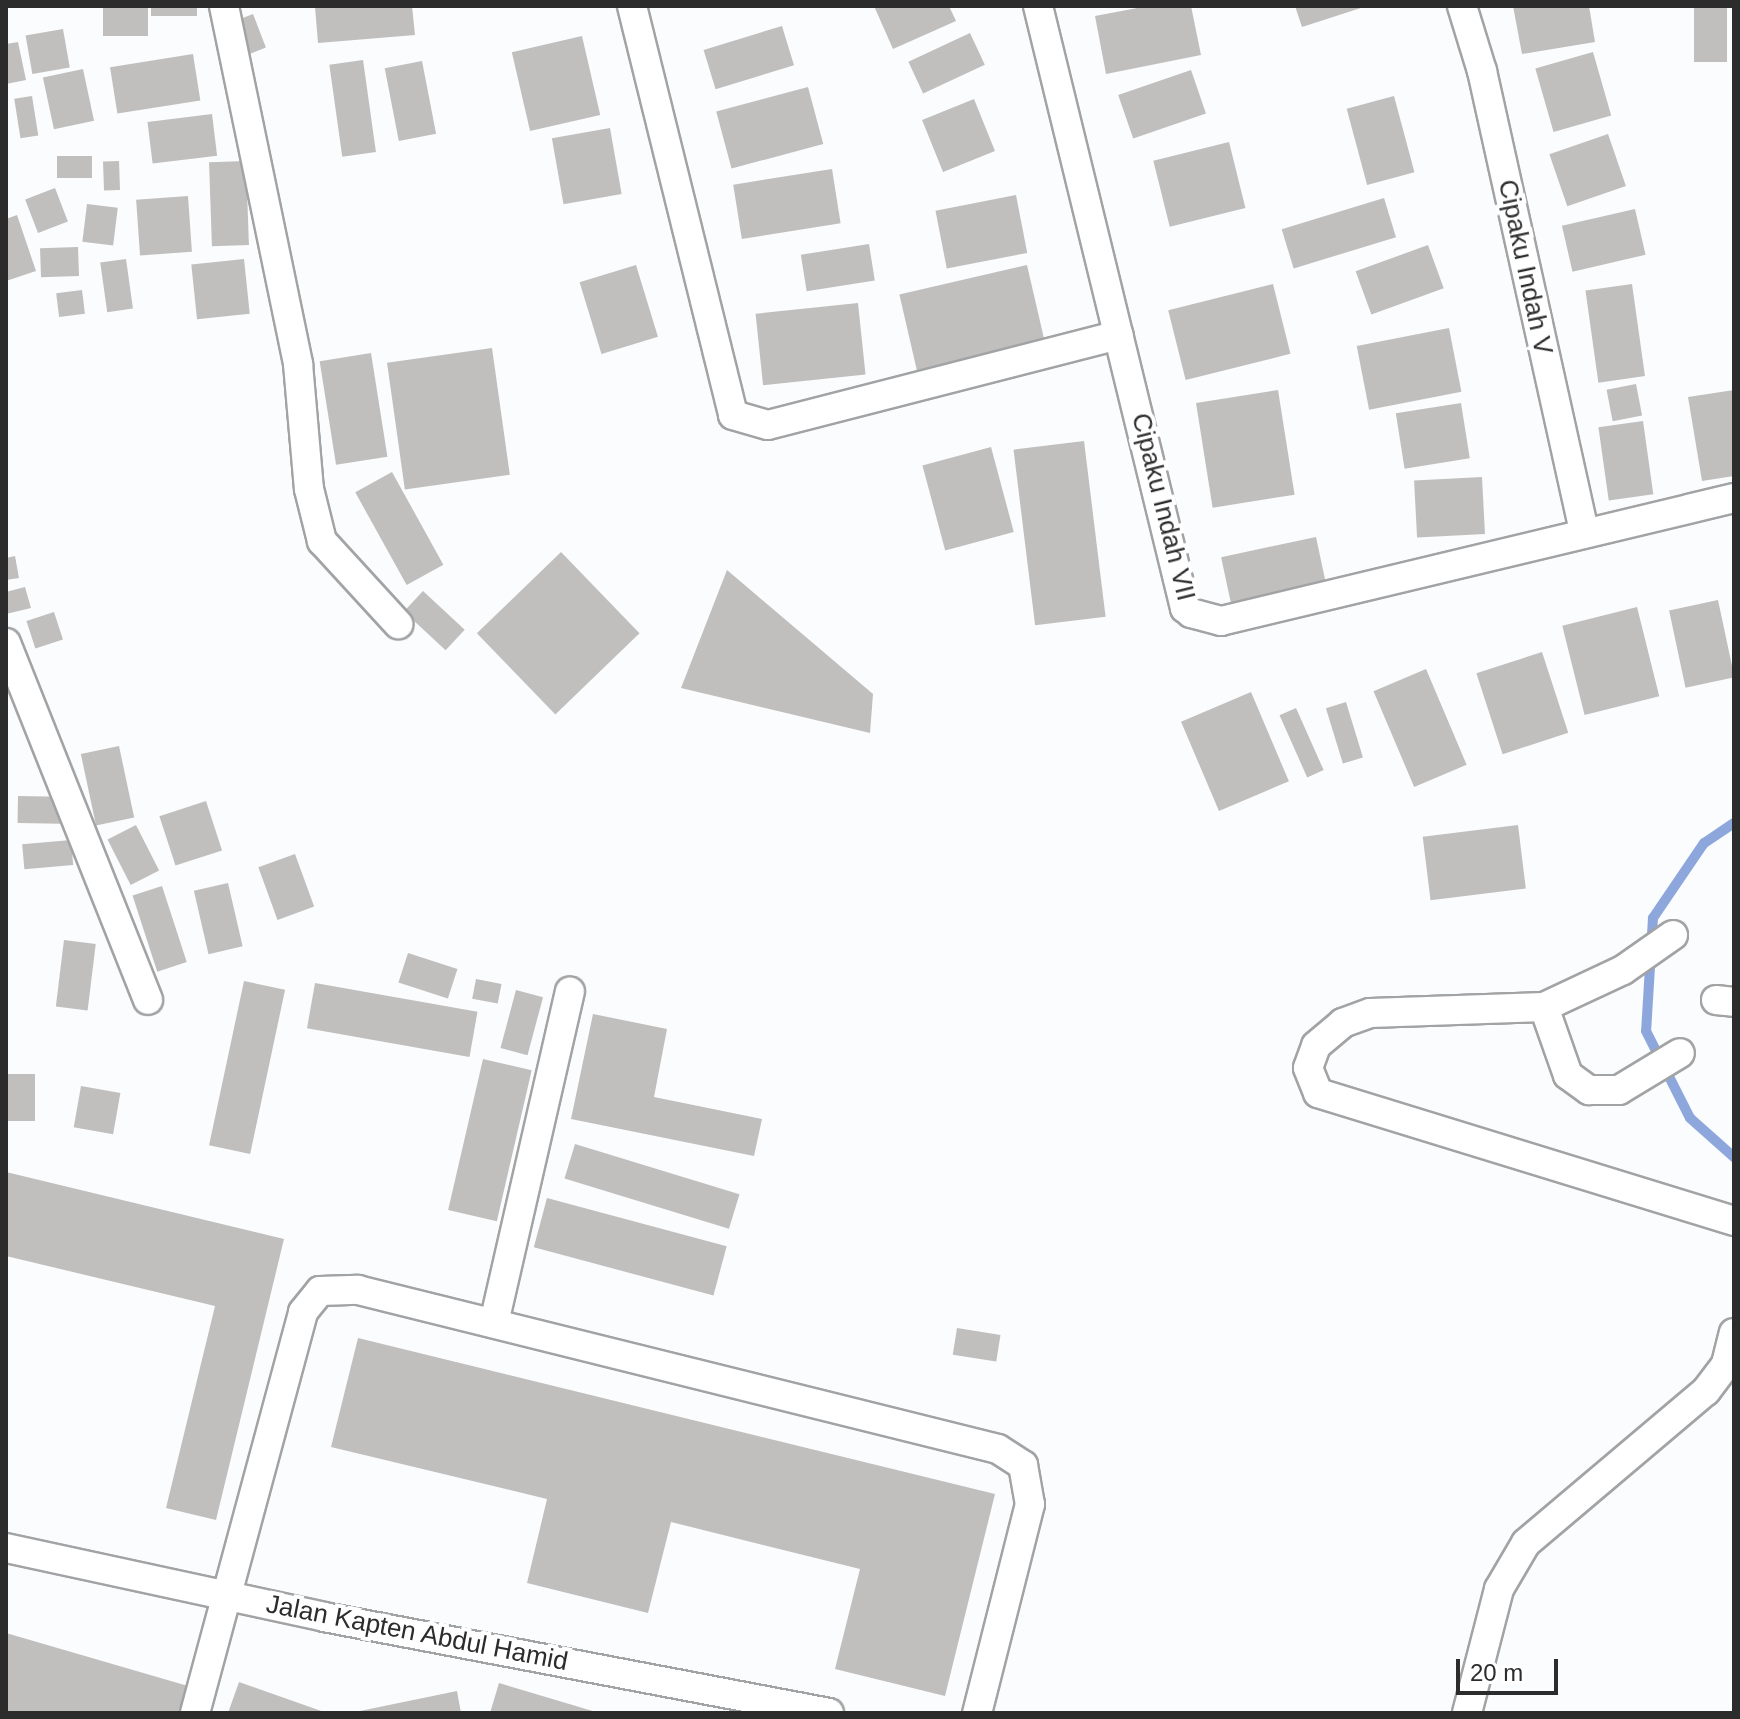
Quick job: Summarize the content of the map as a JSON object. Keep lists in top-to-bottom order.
{
  "streets": {
    "street": ["Cipaku Indah V", "Cipaku Indah VII", "Jalan Kapten Abdul Hamid"]
  },
  "crossings": [
    ["Cipaku Indah V", "Cipaku Indah VII"]
  ],
  "scale_bar": "20 m"
}
